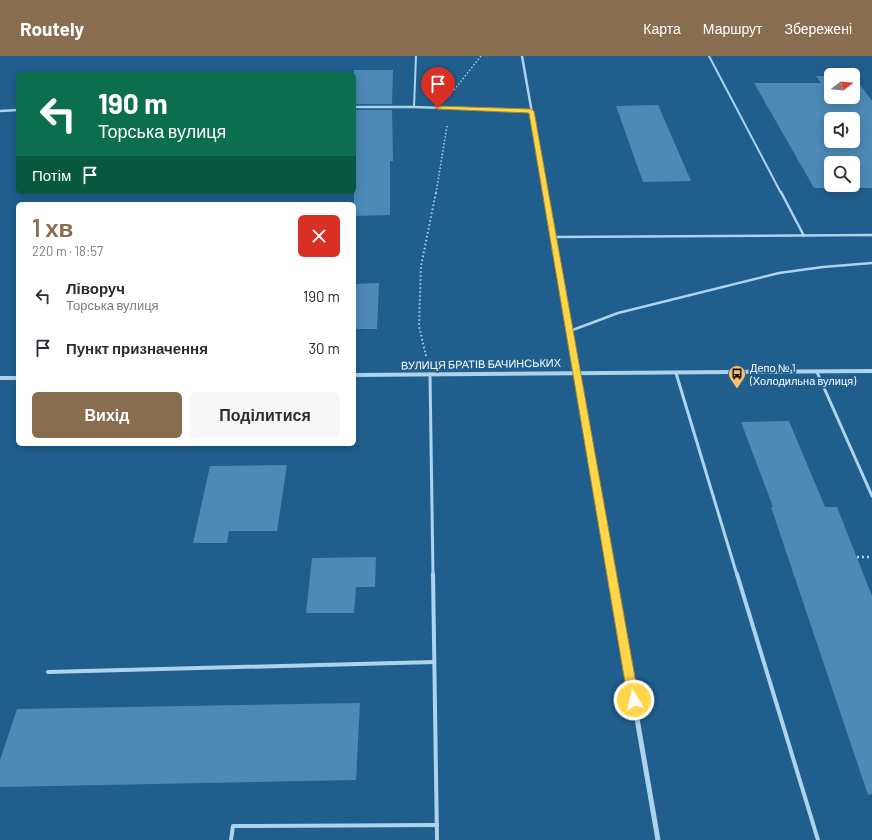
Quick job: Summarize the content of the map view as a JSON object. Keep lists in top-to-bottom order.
{
  "streets": {
    "street": ["ВУЛИЦЯ БРАТІВ БАЧИНСЬКИХ"]
  },
  "places": {
    "bus stop": ["Депо № 1 (Холодильна вулиця)"]
  },
  "north": "right",
  "page": {
    "header": "Routely",
    "nav": ["Карта", "Маршрут", "Збережені"],
    "turn": ["190 m", "Торська вулиця"],
    "then": "Потім",
    "heading": ["1 хв", "220 m · 18:57"],
    "list": [
      {
        "name": "Ліворуч",
        "note": "Торська вулиця",
        "value": "190 m"
      },
      {
        "name": "Пункт призначення",
        "value": "30 m"
      }
    ],
    "buttons": ["Вихід", "Поділитися"]
  }
}
